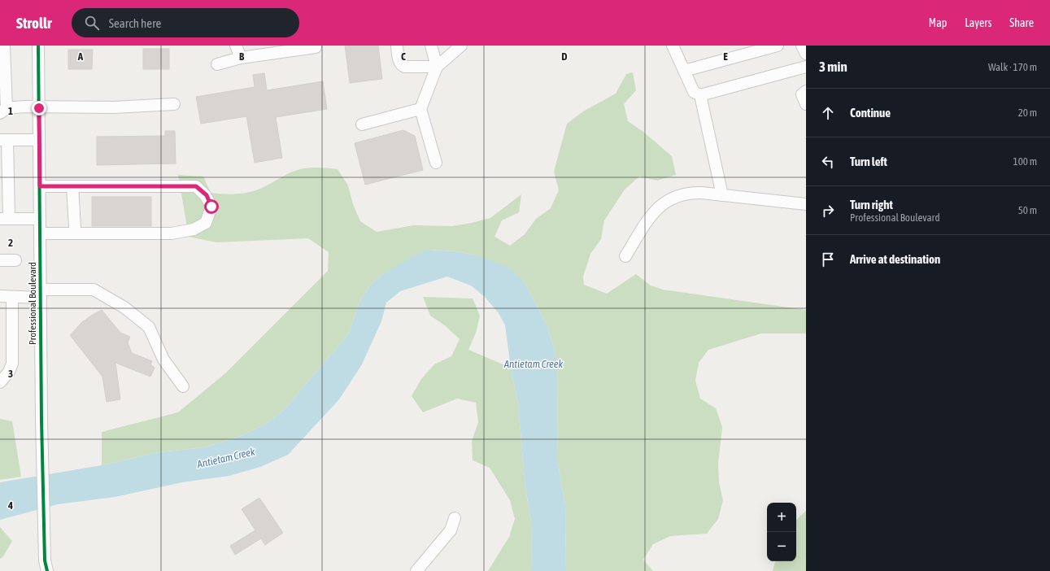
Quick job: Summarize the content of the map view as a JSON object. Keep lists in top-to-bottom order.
{
  "streets": {
    "street": ["Professional Boulevard"]
  },
  "water": ["Antietam Creek"],
  "page": {
    "header": "Strollr",
    "search": "Search here",
    "nav": ["Map", "Layers", "Share"],
    "heading": ["3 min", "Walk · 170 m"],
    "list": [
      ["Continue", "20 m"],
      ["Turn left", "100 m"],
      ["Turn right", "Professional Boulevard", "50 m"],
      "Arrive at destination"
    ],
    "map_buttons": ["+", "−"]
  },
  "grid": {
    "columns": [
      "A",
      "B",
      "C",
      "D",
      "E"
    ],
    "rows": [
      "1",
      "2",
      "3",
      "4"
    ]
  }
}
